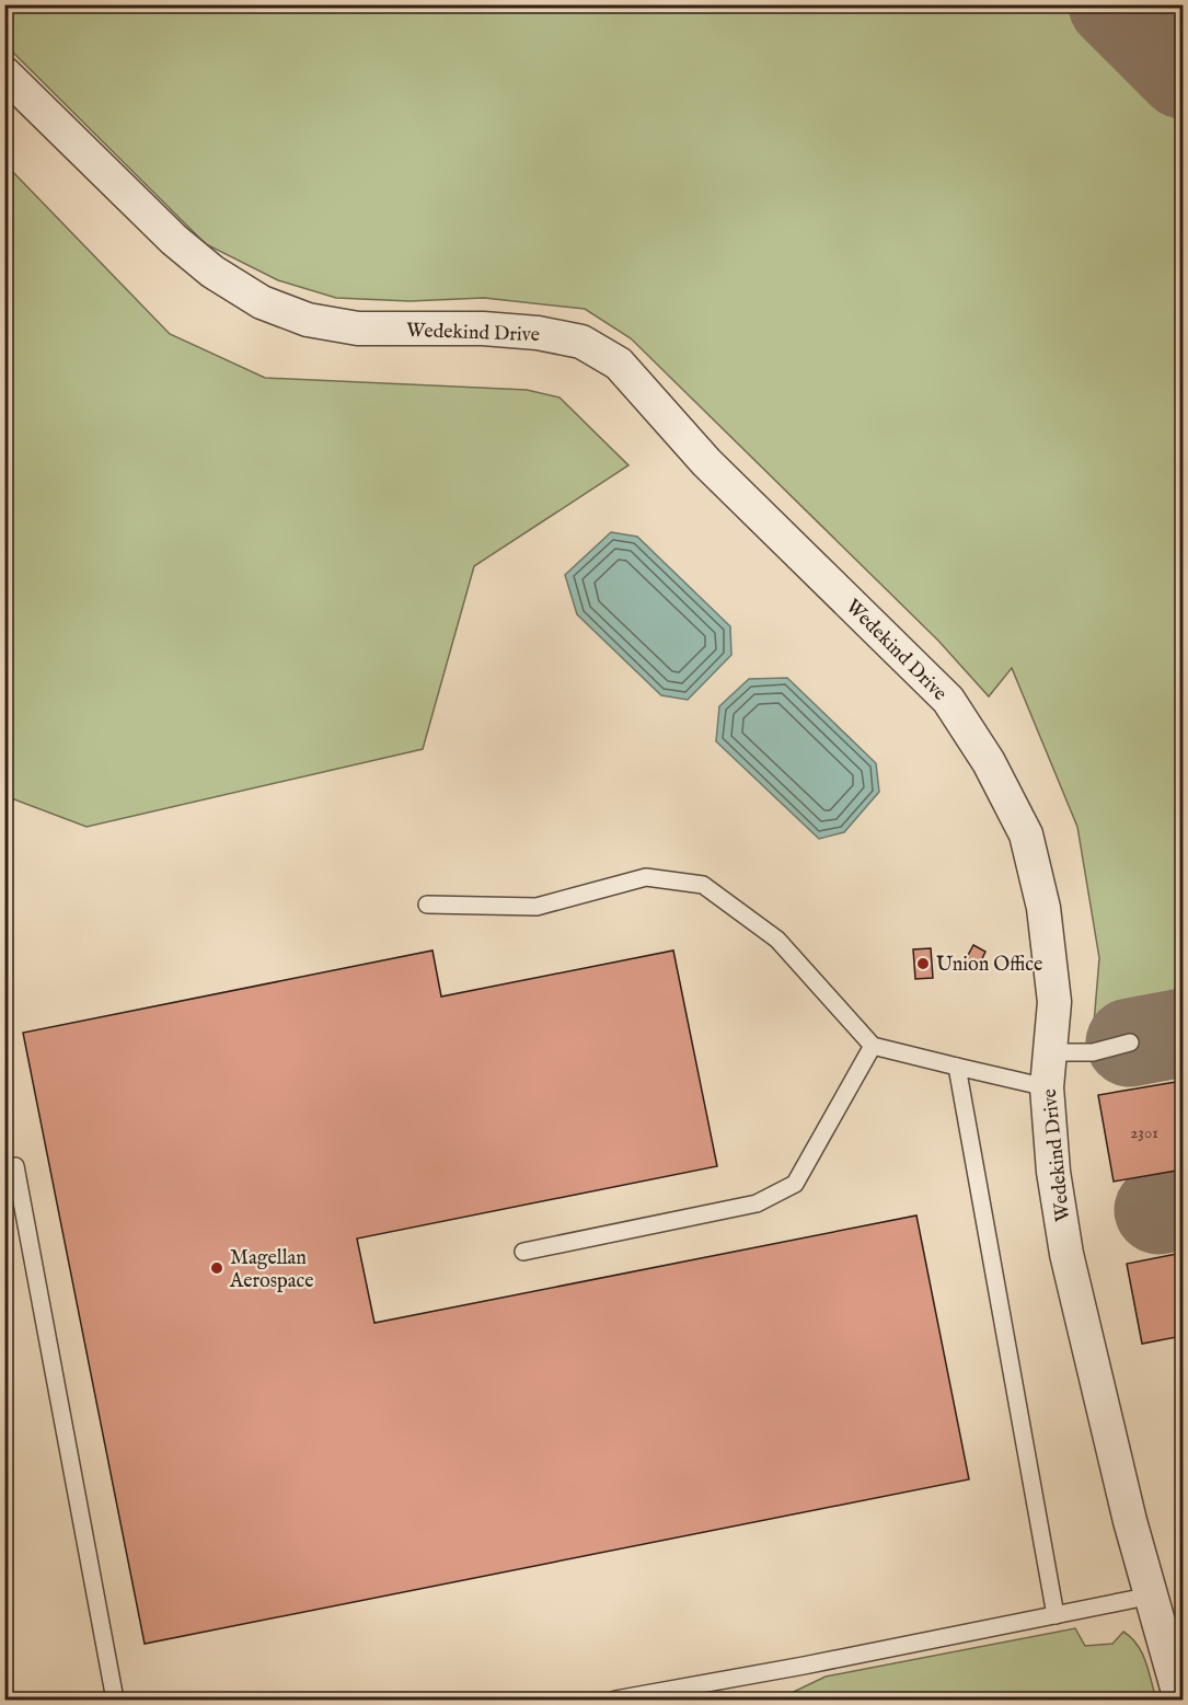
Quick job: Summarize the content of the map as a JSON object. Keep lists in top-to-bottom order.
{
  "streets": {
    "street": ["Wedekind Drive"]
  },
  "places": ["Union Office", "Magellan Aerospace"],
  "house_numbers": ["2301"]
}
